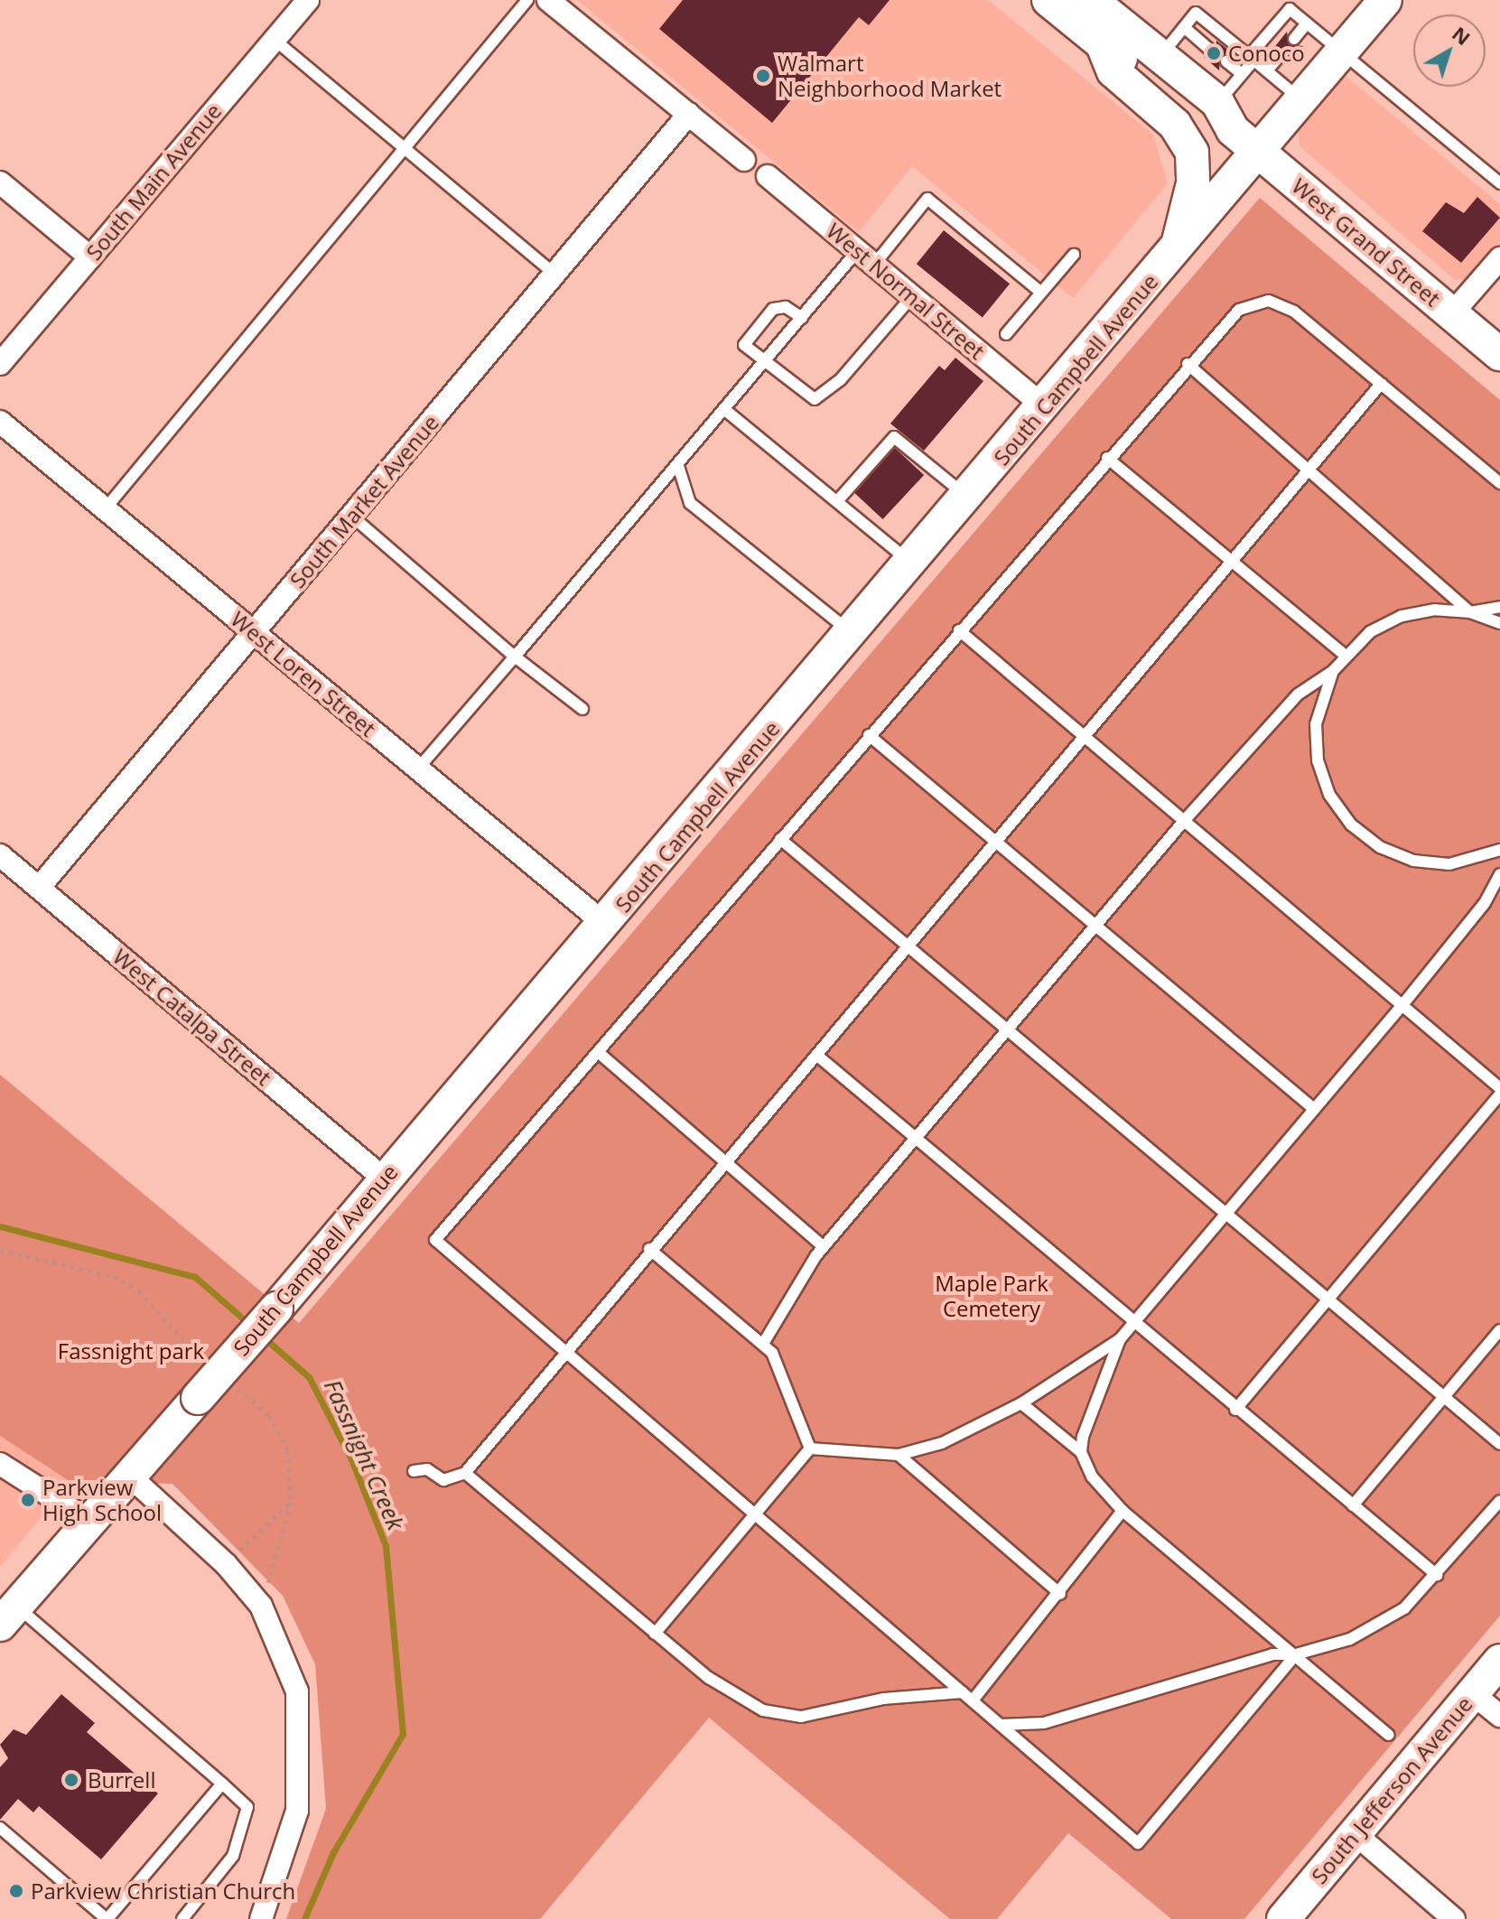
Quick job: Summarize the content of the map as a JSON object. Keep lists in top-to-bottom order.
{
  "streets": {
    "main road": ["West Grand Street", "South Campbell Avenue", "South Jefferson Avenue"],
    "street": [
      "South Main Avenue",
      "West Normal Street",
      "South Market Avenue",
      "West Loren Street",
      "West Catalpa Street"
    ]
  },
  "crossings": [
    ["West Grand Street", "South Campbell Avenue"],
    ["West Normal Street", "South Campbell Avenue"],
    ["South Campbell Avenue", "West Loren Street"],
    ["South Campbell Avenue", "West Catalpa Street"],
    ["South Market Avenue", "West Loren Street"],
    ["South Market Avenue", "West Catalpa Street"]
  ],
  "water": ["Fassnight Creek"],
  "parks": ["Maple Park Cemetery", "Fassnight park"],
  "places": [
    "Conoco",
    "Walmart Neighborhood Market",
    "Parkview High School",
    "Burrell",
    "Parkview Christian Church"
  ],
  "north": "top right"
}
